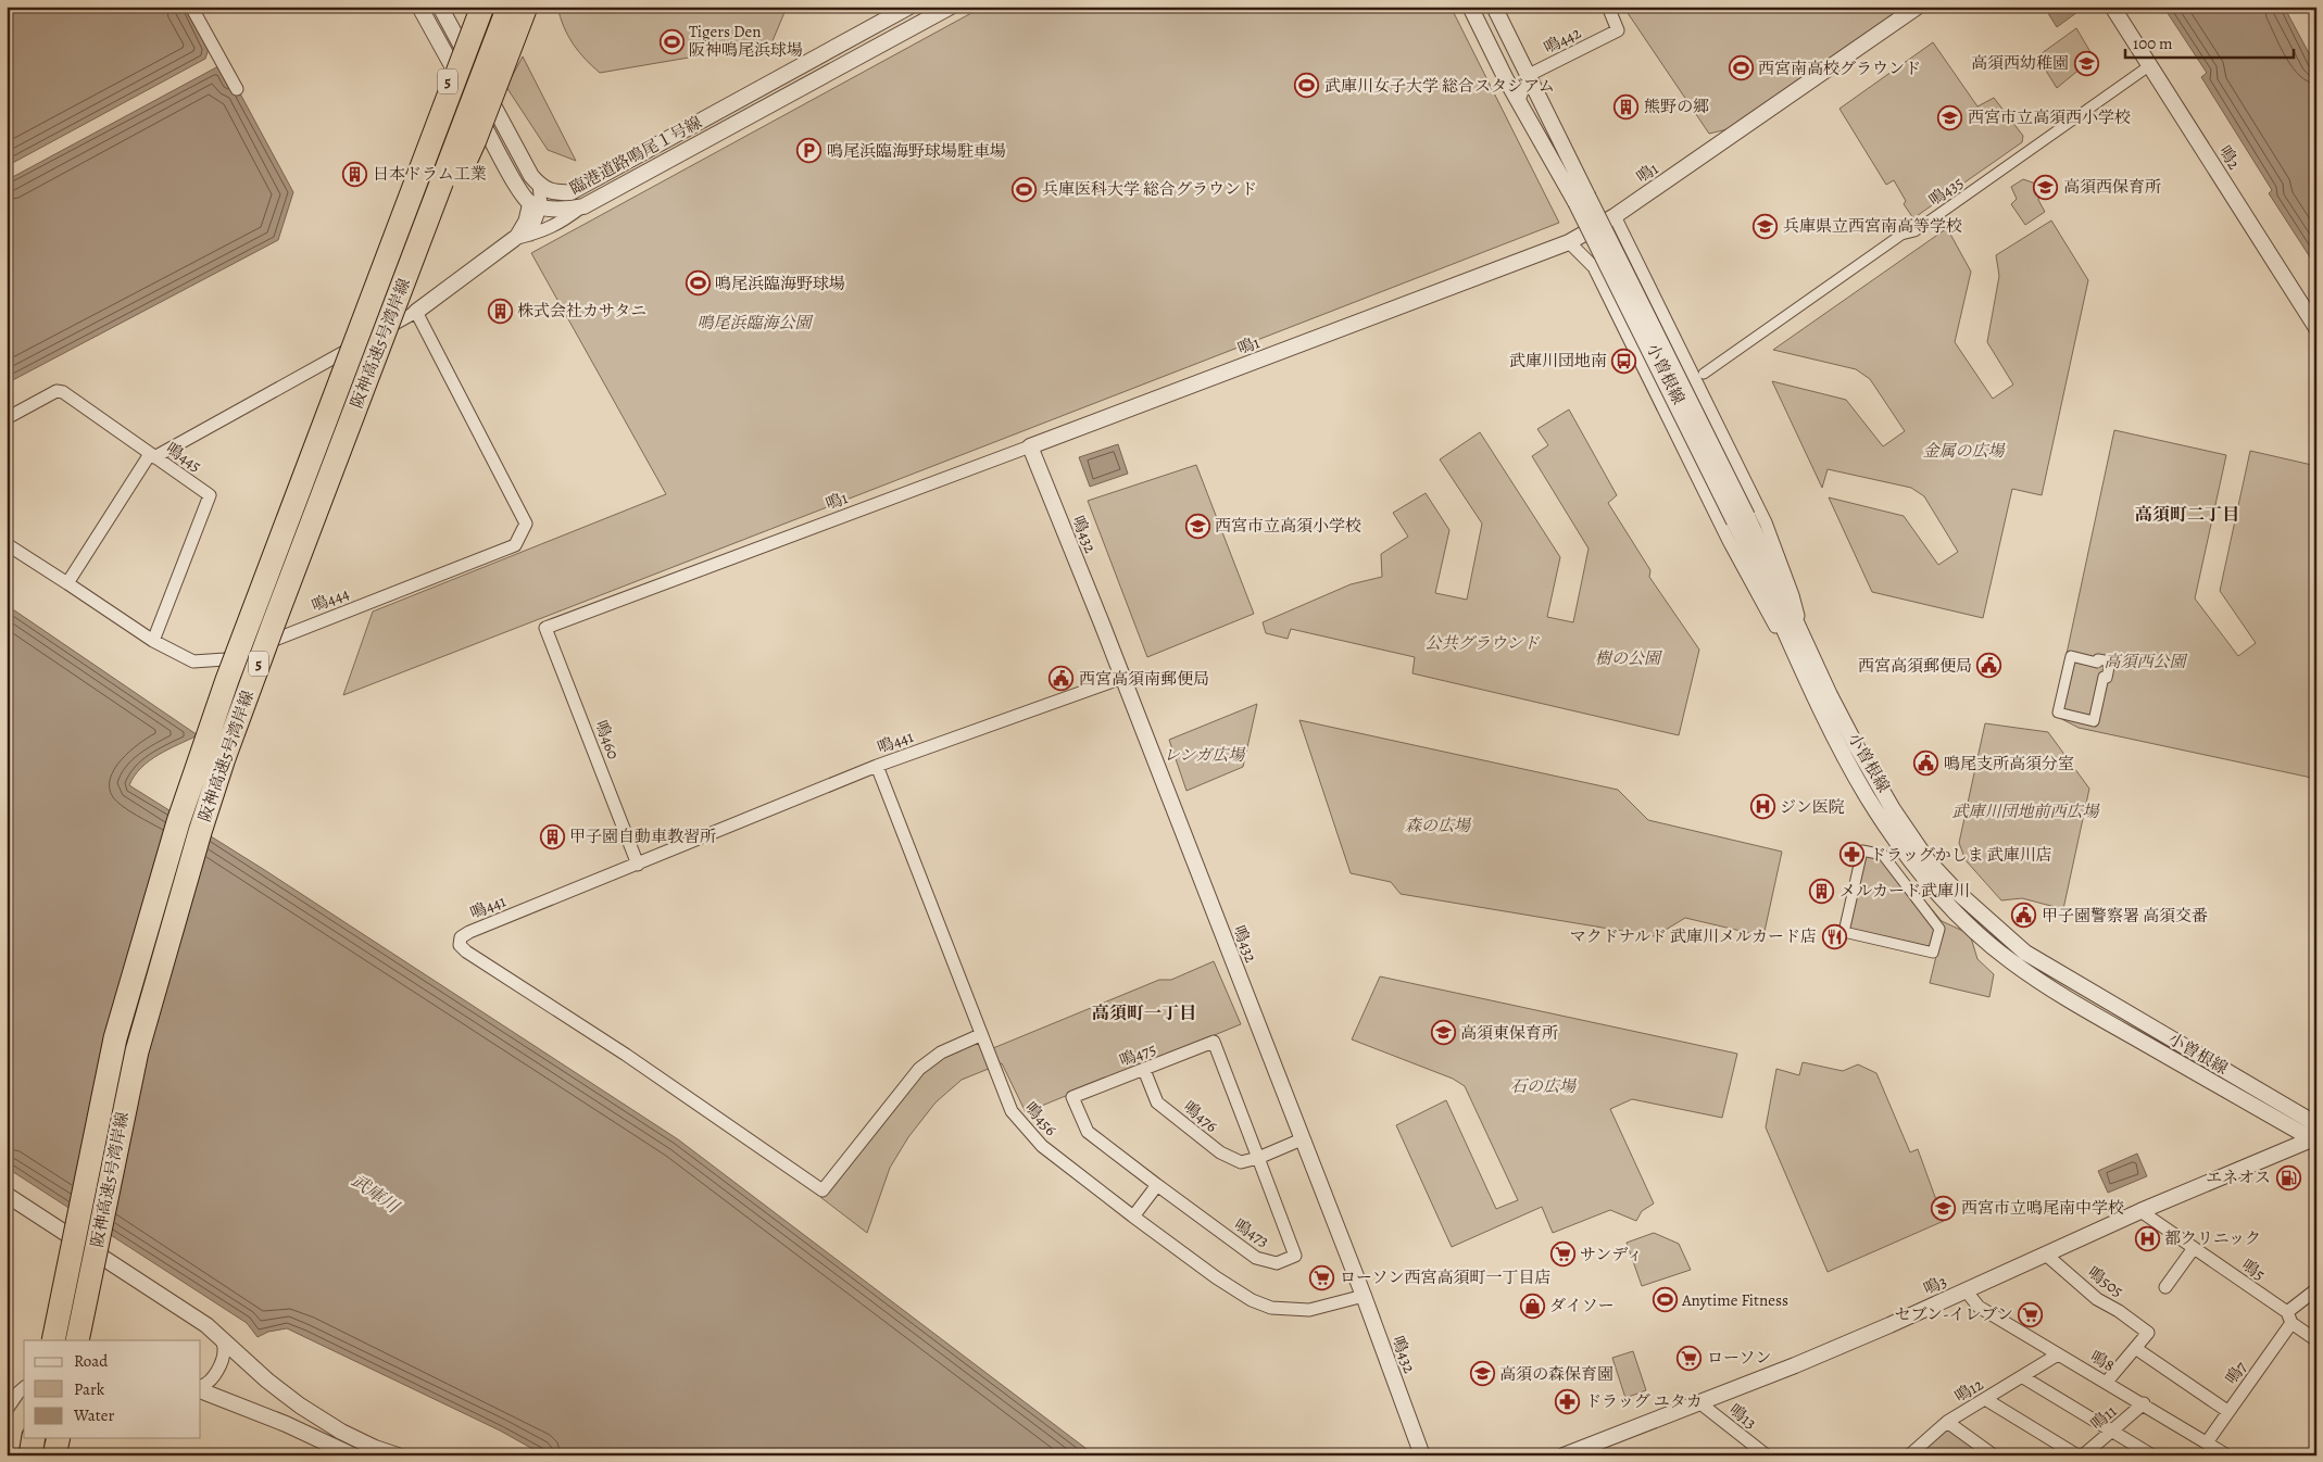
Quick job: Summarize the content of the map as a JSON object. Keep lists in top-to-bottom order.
{
  "streets": {
    "highway": ["5", "阪神高速5号湾岸線"],
    "street": [
      "鳴442",
      "臨港道路鳴尾１号線",
      "鳴2",
      "鳴1",
      "鳴435",
      "小曽根線",
      "鳴445",
      "鳴432",
      "鳴444",
      "鳴460",
      "鳴441",
      "鳴475",
      "鳴476",
      "鳴456",
      "鳴473",
      "鳴5",
      "鳴505",
      "鳴3",
      "鳴8",
      "鳴7",
      "鳴12",
      "鳴13",
      "鳴11"
    ]
  },
  "crossings": [
    ["5", "阪神高速5号湾岸線"],
    ["鳴2", "鳴435"],
    ["鳴1", "小曽根線"],
    ["鳴1", "鳴432"],
    ["鳴1", "鳴460"],
    ["小曽根線", "鳴3"],
    ["鳴445", "鳴444"],
    ["鳴432", "鳴441"],
    ["鳴432", "鳴456"],
    ["鳴460", "鳴441"],
    ["鳴441", "鳴456"],
    ["鳴475", "鳴476"],
    ["鳴475", "鳴473"],
    ["鳴476", "鳴473"],
    ["鳴5", "鳴3"],
    ["鳴5", "鳴7"],
    ["鳴505", "鳴3"],
    ["鳴3", "鳴8"],
    ["鳴3", "鳴13"],
    ["鳴8", "鳴7"],
    ["鳴8", "鳴12"],
    ["鳴8", "鳴11"]
  ],
  "districts": ["高須町二丁目", "高須町一丁目"],
  "water": ["武庫川"],
  "parks": [
    "鳴尾浜臨海公園",
    "金属の広場",
    "公共グラウンド",
    "樹の公園",
    "高須西公園",
    "レンガ広場",
    "武庫川団地前西広場",
    "森の広場",
    "石の広場"
  ],
  "places": {
    "sports": [
      "Tigers Den 阪神鳴尾浜球場",
      "西宮南高校グラウンド",
      "武庫川女子大学 総合スタジアム",
      "兵庫医科大学 総合グラウンド",
      "鳴尾浜臨海野球場",
      "Anytime Fitness"
    ],
    "school or university": [
      "高須西幼稚園",
      "西宮市立高須西小学校",
      "高須西保育所",
      "兵庫県立西宮南高等学校",
      "西宮市立高須小学校",
      "高須東保育所",
      "西宮市立鳴尾南中学校",
      "高須の森保育園"
    ],
    "building": [
      "熊野の郷",
      "日本ドラム工業",
      "株式会社カサタニ",
      "甲子園自動車教習所",
      "メルカード武庫川"
    ],
    "parking": ["鳴尾浜臨海野球場駐車場"],
    "bus stop": ["武庫川団地南"],
    "public building": [
      "西宮高須郵便局",
      "西宮高須南郵便局",
      "鳴尾支所高須分室",
      "甲子園警察署 高須交番"
    ],
    "hospital": ["ジン医院", "都クリニック"],
    "pharmacy": ["ドラッグかしま 武庫川店", "ドラッグ ユタカ"],
    "restaurant": ["マクドナルド 武庫川メルカード店"],
    "fuel station": ["エネオス"],
    "supermarket": [
      "サンディ",
      "ローソン西宮高須町一丁目店",
      "セブン-イレブン",
      "ローソン"
    ],
    "shop": ["ダイソー"]
  },
  "legend": ["Road", "Park", "Water"],
  "scale_bar": "100 m"
}
